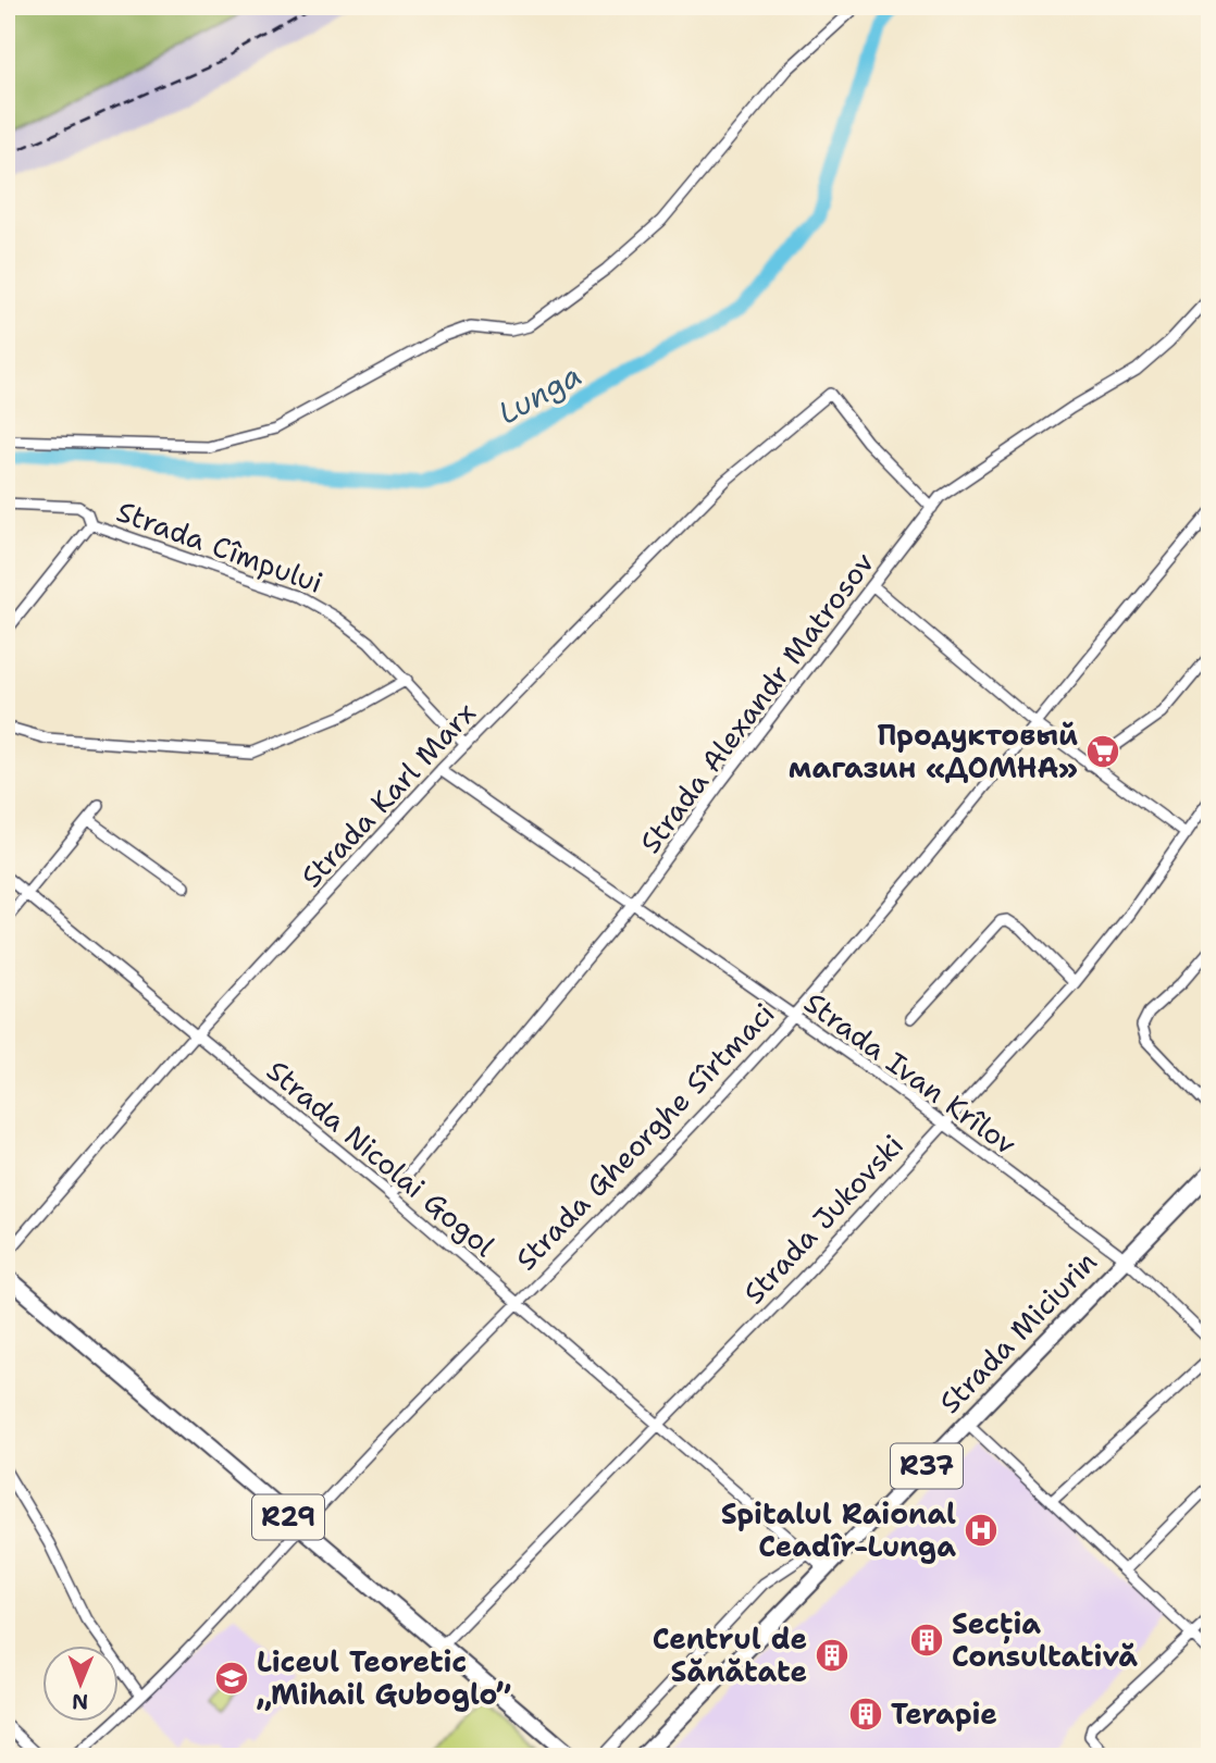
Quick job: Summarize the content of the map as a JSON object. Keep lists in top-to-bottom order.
{
  "streets": {
    "main road": ["Strada Miciurin", "R37", "R29"],
    "street": [
      "Strada Cîmpului",
      "Strada Alexandr Matrosov",
      "Strada Karl Marx",
      "Strada Ivan Krîlov",
      "Strada Gheorghe Sîrtmaci",
      "Strada Nicolai Gogol",
      "Strada Jukovski"
    ]
  },
  "crossings": [
    ["Strada Cîmpului", "Strada Karl Marx"],
    ["Strada Alexandr Matrosov", "Strada Karl Marx"],
    ["Strada Alexandr Matrosov", "Strada Ivan Krîlov"],
    ["Strada Alexandr Matrosov", "Strada Nicolai Gogol"],
    ["Strada Karl Marx", "Strada Ivan Krîlov"],
    ["Strada Karl Marx", "Strada Nicolai Gogol"],
    ["Strada Ivan Krîlov", "Strada Gheorghe Sîrtmaci"],
    ["Strada Ivan Krîlov", "Strada Jukovski"],
    ["Strada Ivan Krîlov", "Strada Miciurin"],
    ["Strada Gheorghe Sîrtmaci", "Strada Nicolai Gogol"],
    ["Strada Gheorghe Sîrtmaci", "R29"],
    ["Strada Nicolai Gogol", "Strada Jukovski"],
    ["Strada Nicolai Gogol", "Strada Miciurin"],
    ["Strada Jukovski", "R29"]
  ],
  "water": ["Lunga"],
  "places": {
    "supermarket": ["Продуктовый магазин «ДОМНА»"],
    "hospital": ["Spitalul Raional Ceadîr-Lunga"],
    "building": ["Secția Consultativă", "Centrul de Sănătate", "Terapie"],
    "school or university": ["Liceul Teoretic „Mihail Guboglo”"]
  },
  "north": "bottom"
}
